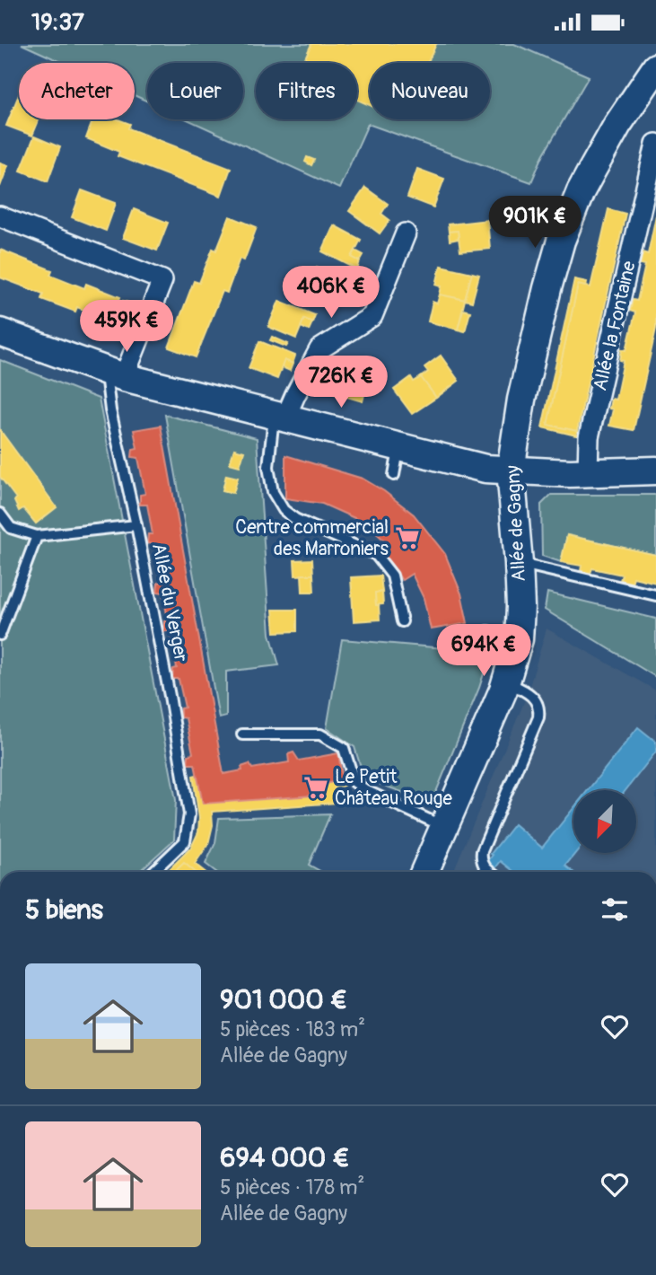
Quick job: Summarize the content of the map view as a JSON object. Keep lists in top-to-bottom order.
{
  "streets": {
    "main road": ["Allée de Gagny"],
    "street": ["Allée la Fontaine"],
    "lane": ["Allée du Verger"]
  },
  "places": {
    "supermarket": ["Centre commercial des Marroniers", "Le Petit Château Rouge"]
  },
  "north": "bottom left",
  "page": {
    "status": "19:37",
    "chip": [
      "Acheter",
      "Louer",
      "Filtres",
      "Nouveau"
    ],
    "price": [
      "901K €",
      "406K €",
      "459K €",
      "726K €",
      "694K €"
    ],
    "heading": "5 biens",
    "list": [
      {
        "name": "901 000 €",
        "note": "5 pièces · 183 m² · Allée de Gagny"
      },
      {
        "name": "694 000 €",
        "note": "5 pièces · 178 m² · Allée de Gagny"
      }
    ]
  }
}
